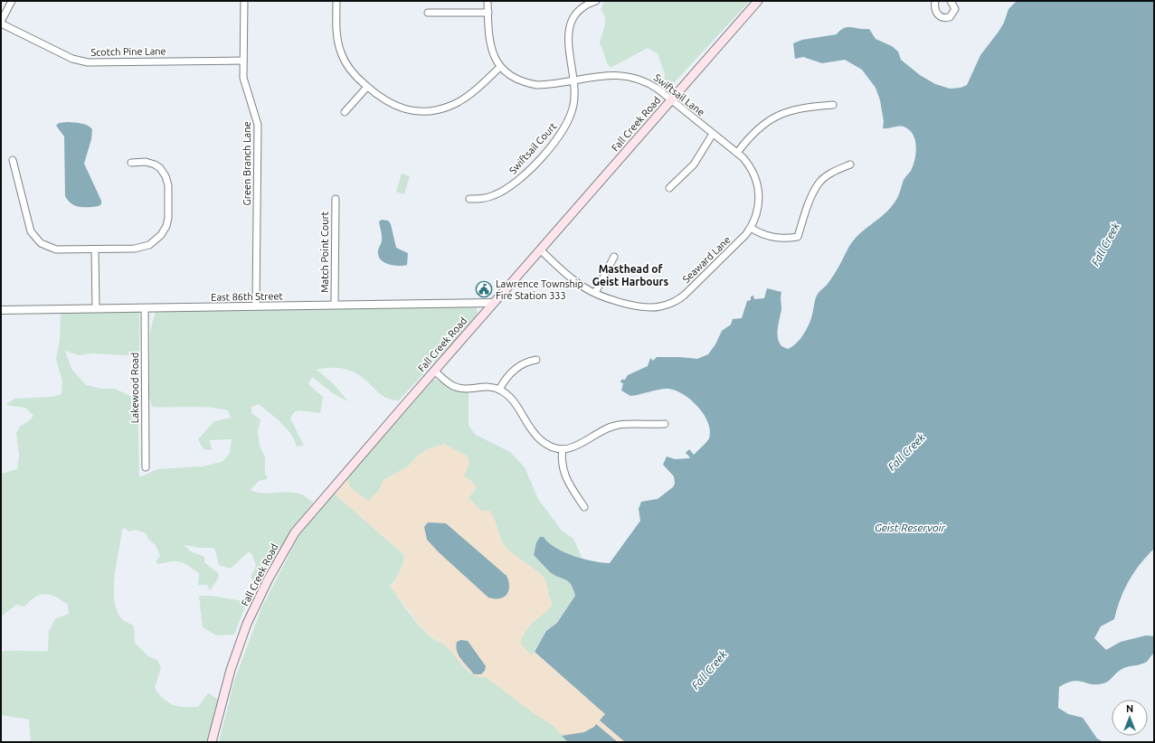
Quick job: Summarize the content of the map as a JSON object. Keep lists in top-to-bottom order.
{
  "streets": {
    "main road": ["Fall Creek Road"],
    "street": [
      "Scotch Pine Lane",
      "Swiftsail Lane",
      "Swiftsail Court",
      "Green Branch Lane",
      "Match Point Court",
      "Seaward Lane",
      "East 86th Street",
      "Lakewood Road"
    ]
  },
  "crossings": [
    ["Scotch Pine Lane", "Green Branch Lane"],
    ["Swiftsail Lane", "Fall Creek Road"],
    ["Swiftsail Lane", "Swiftsail Court"],
    ["Swiftsail Lane", "Seaward Lane"],
    ["Fall Creek Road", "Seaward Lane"],
    ["Fall Creek Road", "East 86th Street"],
    ["Green Branch Lane", "East 86th Street"],
    ["Match Point Court", "East 86th Street"],
    ["East 86th Street", "Lakewood Road"]
  ],
  "districts": ["Masthead of Geist Harbours"],
  "water": ["Fall Creek", "Geist Reservoir"],
  "places": {
    "public building": ["Lawrence Township Fire Station 333"]
  },
  "north": "top"
}
